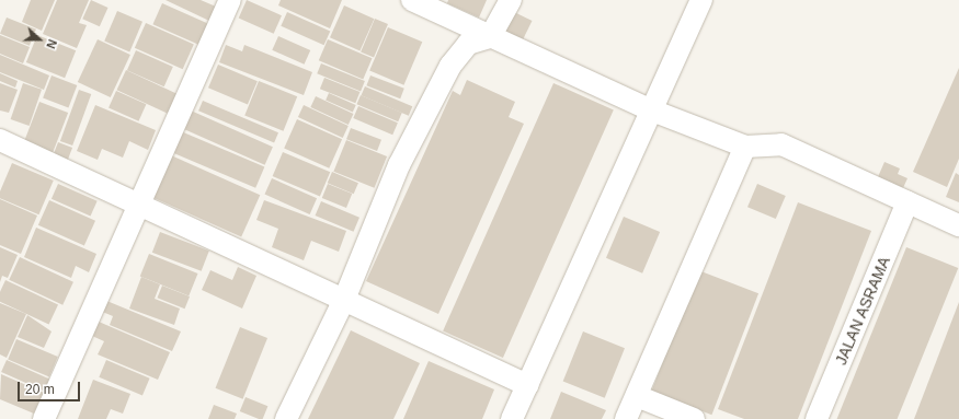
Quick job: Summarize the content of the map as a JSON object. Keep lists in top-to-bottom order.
{
  "streets": {
    "street": ["JALAN ASRAMA"]
  },
  "scale_bar": "20 m",
  "north": "right"
}
